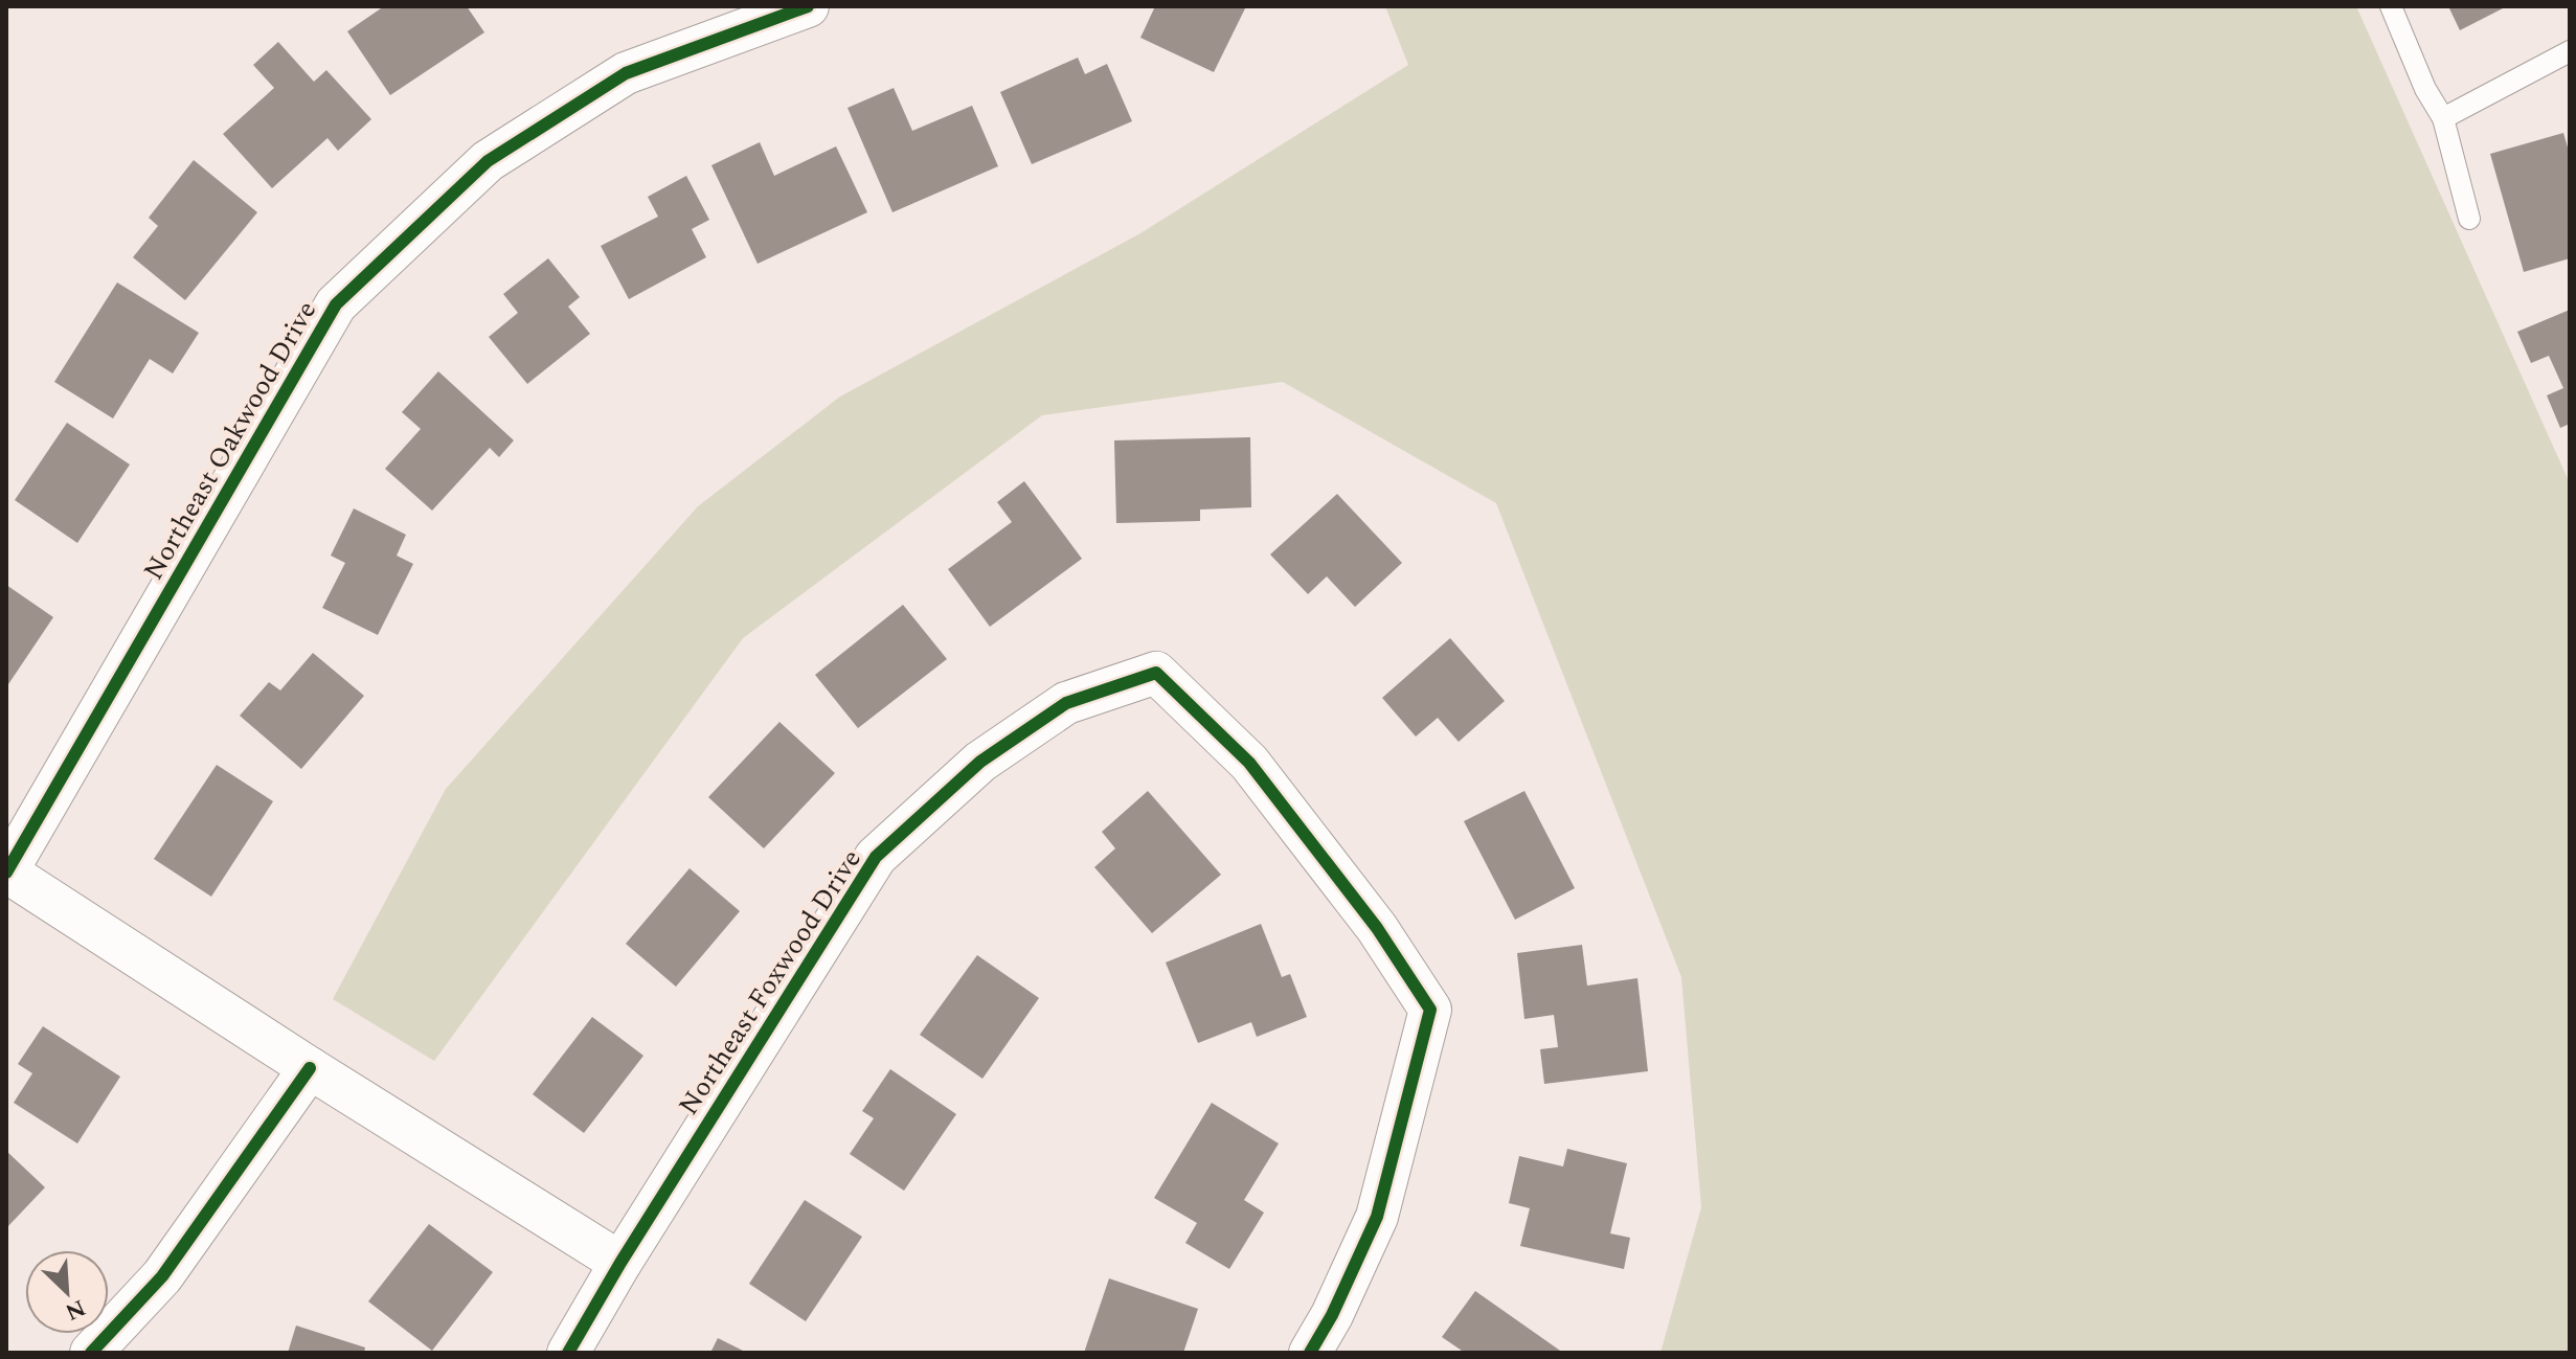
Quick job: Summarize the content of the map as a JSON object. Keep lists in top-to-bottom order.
{
  "streets": {
    "street": ["Northeast Oakwood Drive", "Northeast Foxwood Drive"]
  },
  "north": "bottom right"
}
